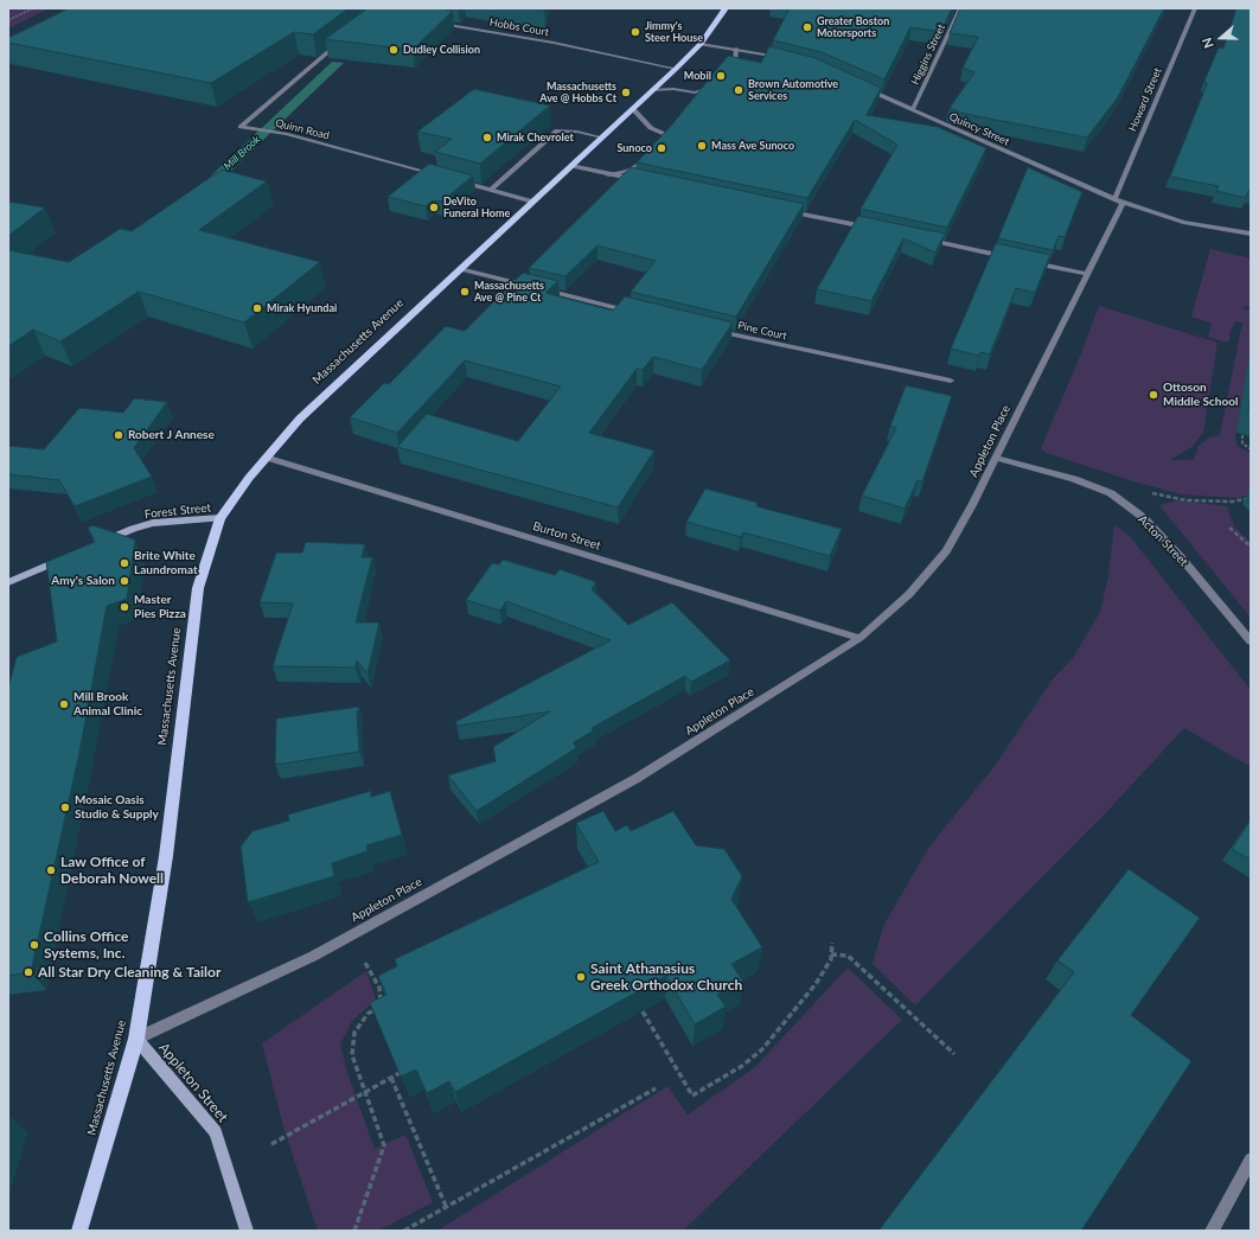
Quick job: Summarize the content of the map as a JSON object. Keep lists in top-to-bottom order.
{
  "streets": {
    "main road": ["Massachusetts Avenue"],
    "street": [
      "Hobbs Court",
      "Higgins Street",
      "Howard Street",
      "Quinn Road",
      "Quincy Street",
      "Pine Court",
      "Appleton Place",
      "Forest Street",
      "Burton Street",
      "Acton Street",
      "Appleton Street"
    ]
  },
  "crossings": [
    ["Hobbs Court", "Massachusetts Avenue"],
    ["Higgins Street", "Quincy Street"],
    ["Howard Street", "Quincy Street"],
    ["Quincy Street", "Appleton Place"],
    ["Massachusetts Avenue", "Appleton Place"],
    ["Massachusetts Avenue", "Forest Street"],
    ["Massachusetts Avenue", "Burton Street"],
    ["Massachusetts Avenue", "Appleton Street"],
    ["Appleton Place", "Burton Street"],
    ["Appleton Place", "Acton Street"],
    ["Appleton Place", "Appleton Street"]
  ],
  "water": ["Mill Brook"],
  "places": [
    "Greater Boston Motorsports",
    "Jimmy's Steer House",
    "Dudley Collision",
    "Mobil",
    "Brown Automotive Services",
    "Massachusetts Ave @ Hobbs Ct",
    "Mirak Chevrolet",
    "Mass Ave Sunoco",
    "Sunoco",
    "DeVito Funeral Home",
    "Massachusetts Ave @ Pine Ct",
    "Mirak Hyundai",
    "Ottoson Middle School",
    "Robert J Annese",
    "Brite White Laundromat",
    "Amy's Salon",
    "Master Pies Pizza",
    "Mill Brook Animal Clinic",
    "Mosaic Oasis Studio & Supply",
    "Law Office of Deborah Nowell",
    "Collins Office Systems, Inc.",
    "All Star Dry Cleaning & Tailor",
    "Saint Athanasius Greek Orthodox Church"
  ],
  "north": "left"
}
